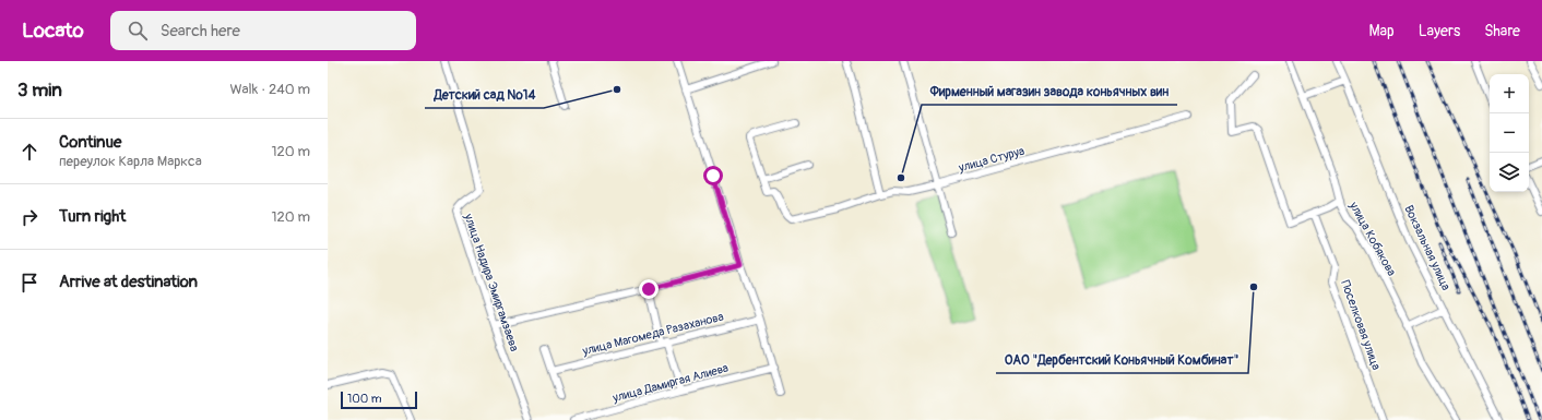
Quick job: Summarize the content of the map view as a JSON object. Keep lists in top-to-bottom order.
{
  "streets": {
    "street": [
      "улица Стуруа",
      "улица Кобякова",
      "Вокзальная улица",
      "улица Надира Эмиргамзаева",
      "Поселковая улица",
      "улица Магомеда Разаханова",
      "улица Дамиргая Алиева"
    ]
  },
  "places": ["Детский сад №14", "Фирменный магазин завода коньячных вин", "ОАО \"Дербентский Коньячный Комбинат\""],
  "scale_bar": "100 m",
  "page": {
    "header": "Locato",
    "search": "Search here",
    "nav": ["Map", "Layers", "Share"],
    "heading": ["3 min", "Walk · 240 m"],
    "map_buttons": ["+", "−"],
    "list": [
      ["Continue", "переулок Карла Маркса", "120 m"],
      ["Turn right", "120 m"],
      "Arrive at destination"
    ],
    "scale": "100 m"
  }
}
